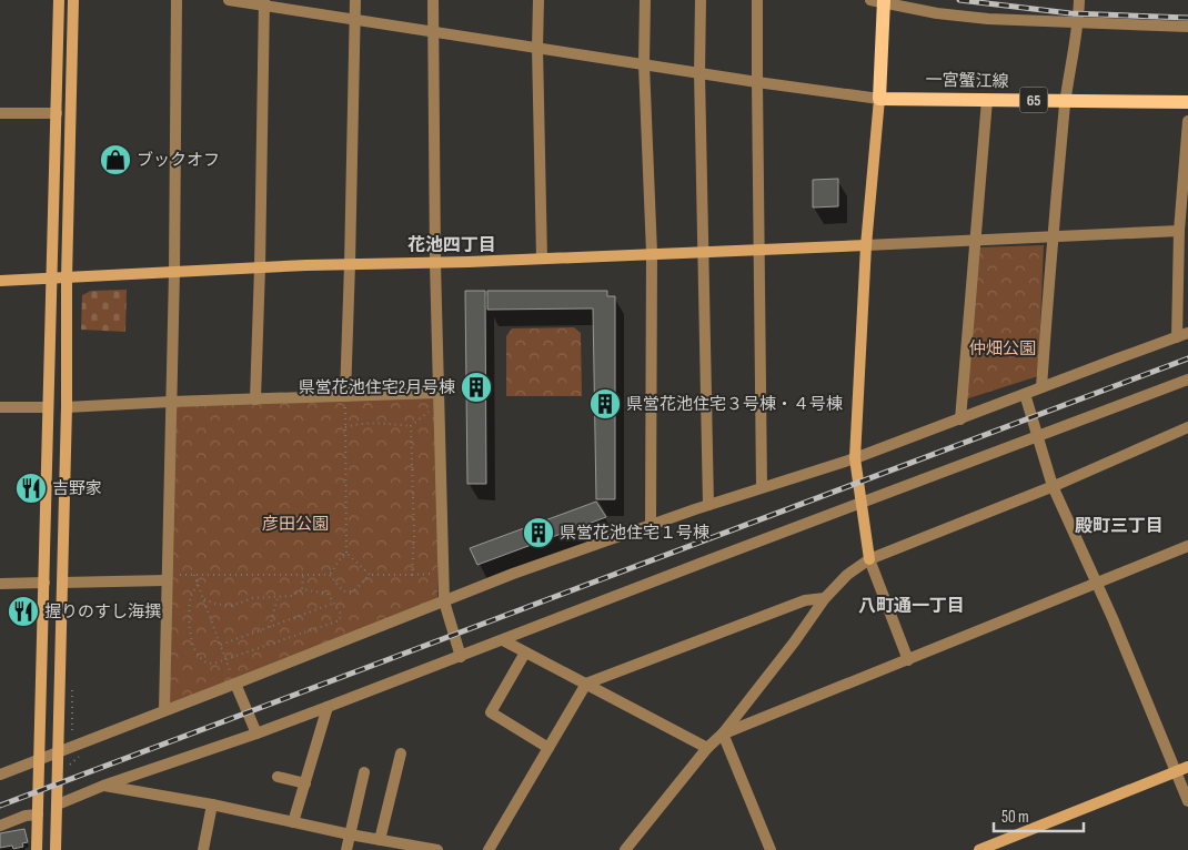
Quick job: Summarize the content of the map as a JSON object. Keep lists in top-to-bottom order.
{
  "streets": {
    "main road": ["一宮蟹江線", "65"]
  },
  "districts": ["花池四丁目", "殿町三丁目", "八町通一丁目"],
  "parks": ["仲畑公園", "彦田公園"],
  "places": {
    "shop": ["ブックオフ"],
    "building": ["県営花池住宅2月号棟", "県営花池住宅３号棟・４号棟", "県営花池住宅１号棟"],
    "restaurant": ["吉野家", "握りのすし海撰"]
  },
  "scale_bar": "50 m"
}
